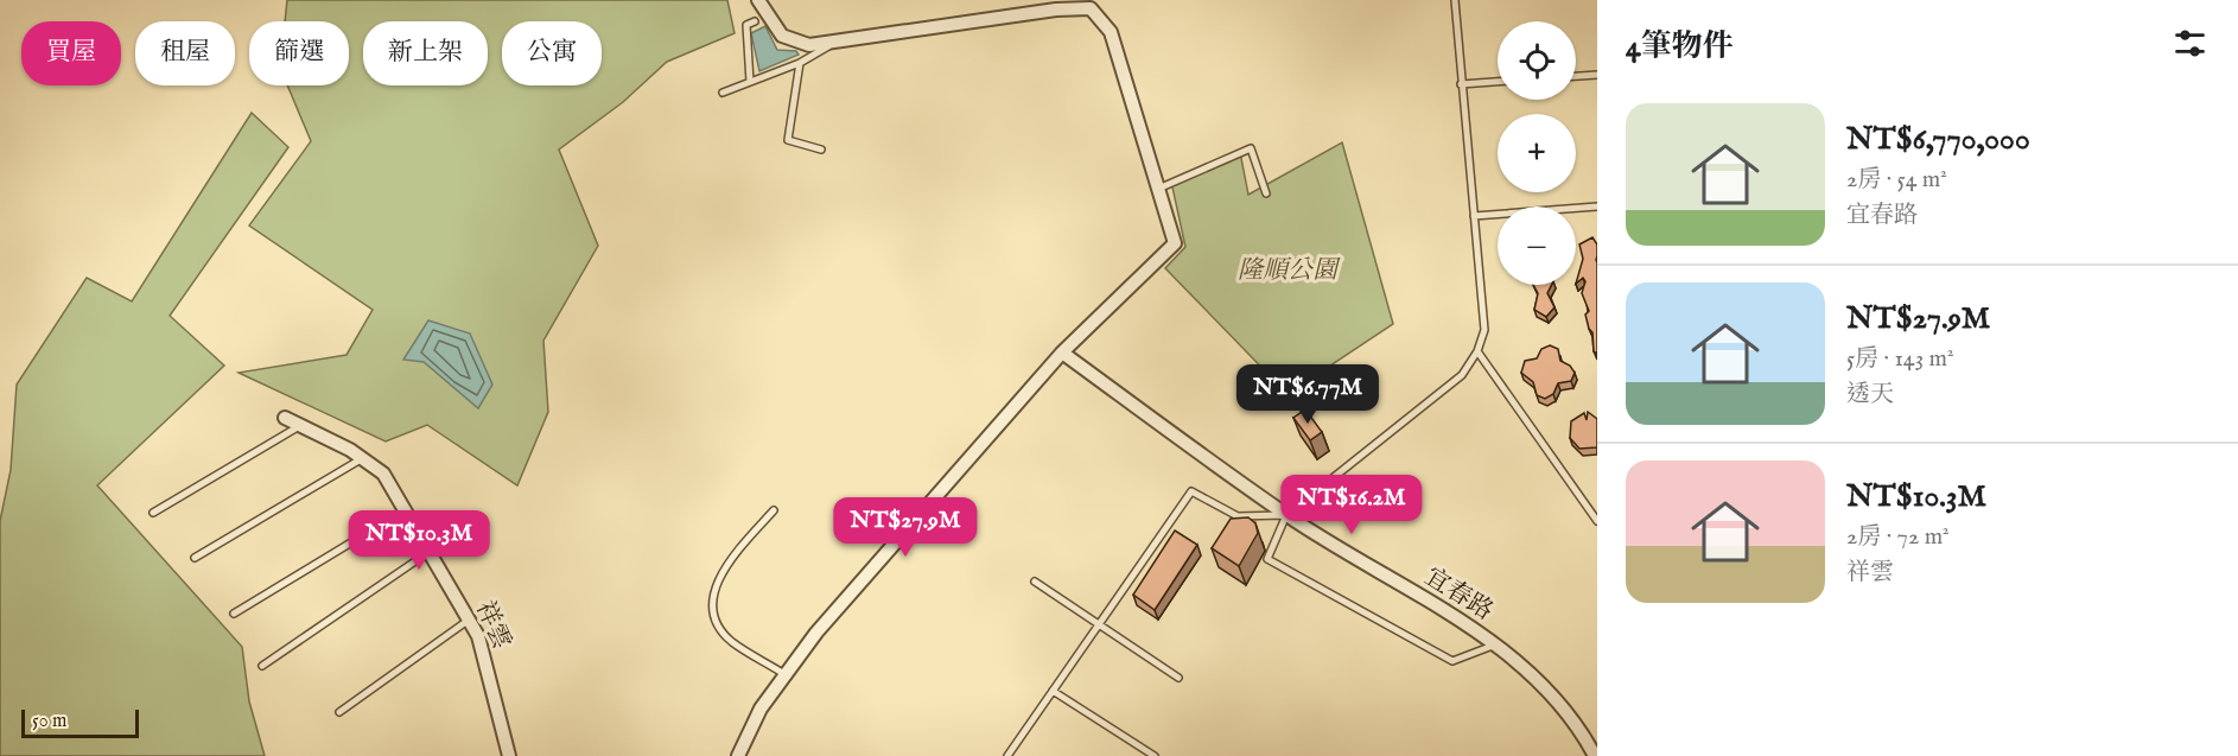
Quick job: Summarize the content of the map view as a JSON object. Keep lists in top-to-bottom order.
{
  "streets": {
    "street": ["宜春路", "祥雲"]
  },
  "parks": ["隆順公園"],
  "scale_bar": "50 m",
  "page": {
    "heading": "4筆物件",
    "map_buttons": ["+", "−"],
    "chip": [
      "買屋",
      "租屋",
      "篩選",
      "新上架",
      "公寓"
    ],
    "list": [
      {
        "name": "NT$6,770,000",
        "note": "2房 · 54 m² · 宜春路"
      },
      {
        "name": "NT$27.9M",
        "note": "5房 · 143 m² · 透天"
      },
      {
        "name": "NT$10.3M",
        "note": "2房 · 72 m² · 祥雲"
      }
    ],
    "price": [
      "NT$6.77M",
      "NT$16.2M",
      "NT$27.9M",
      "NT$10.3M"
    ],
    "scale": "50 m"
  }
}
